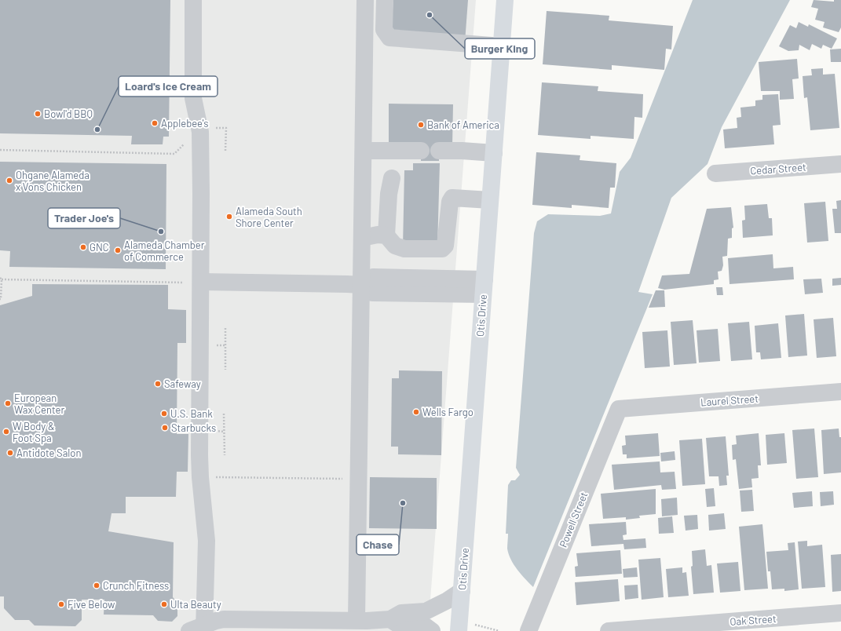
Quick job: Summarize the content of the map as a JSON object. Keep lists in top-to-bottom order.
{
  "streets": {
    "main road": ["Otis Drive"],
    "street": [
      "Cedar Street",
      "Laurel Street",
      "Powell Street",
      "Oak Street"
    ]
  },
  "crossings": [
    ["Laurel Street", "Powell Street"]
  ],
  "places": [
    "Burger King",
    "Bowl'd BBQ",
    "Applebee's",
    "Bank of America",
    "Loard's Ice Cream",
    "Ohgane Alameda x Vons Chicken",
    "Alameda South Shore Center",
    "Trader Joe's",
    "GNC",
    "Alameda Chamber of Commerce",
    "Safeway",
    "European Wax Center",
    "Wells Fargo",
    "U.S. Bank",
    "Starbucks",
    "W Body & Foot Spa",
    "Antidote Salon",
    "Chase",
    "Crunch Fitness",
    "Five Below",
    "Ulta Beauty"
  ]
}
